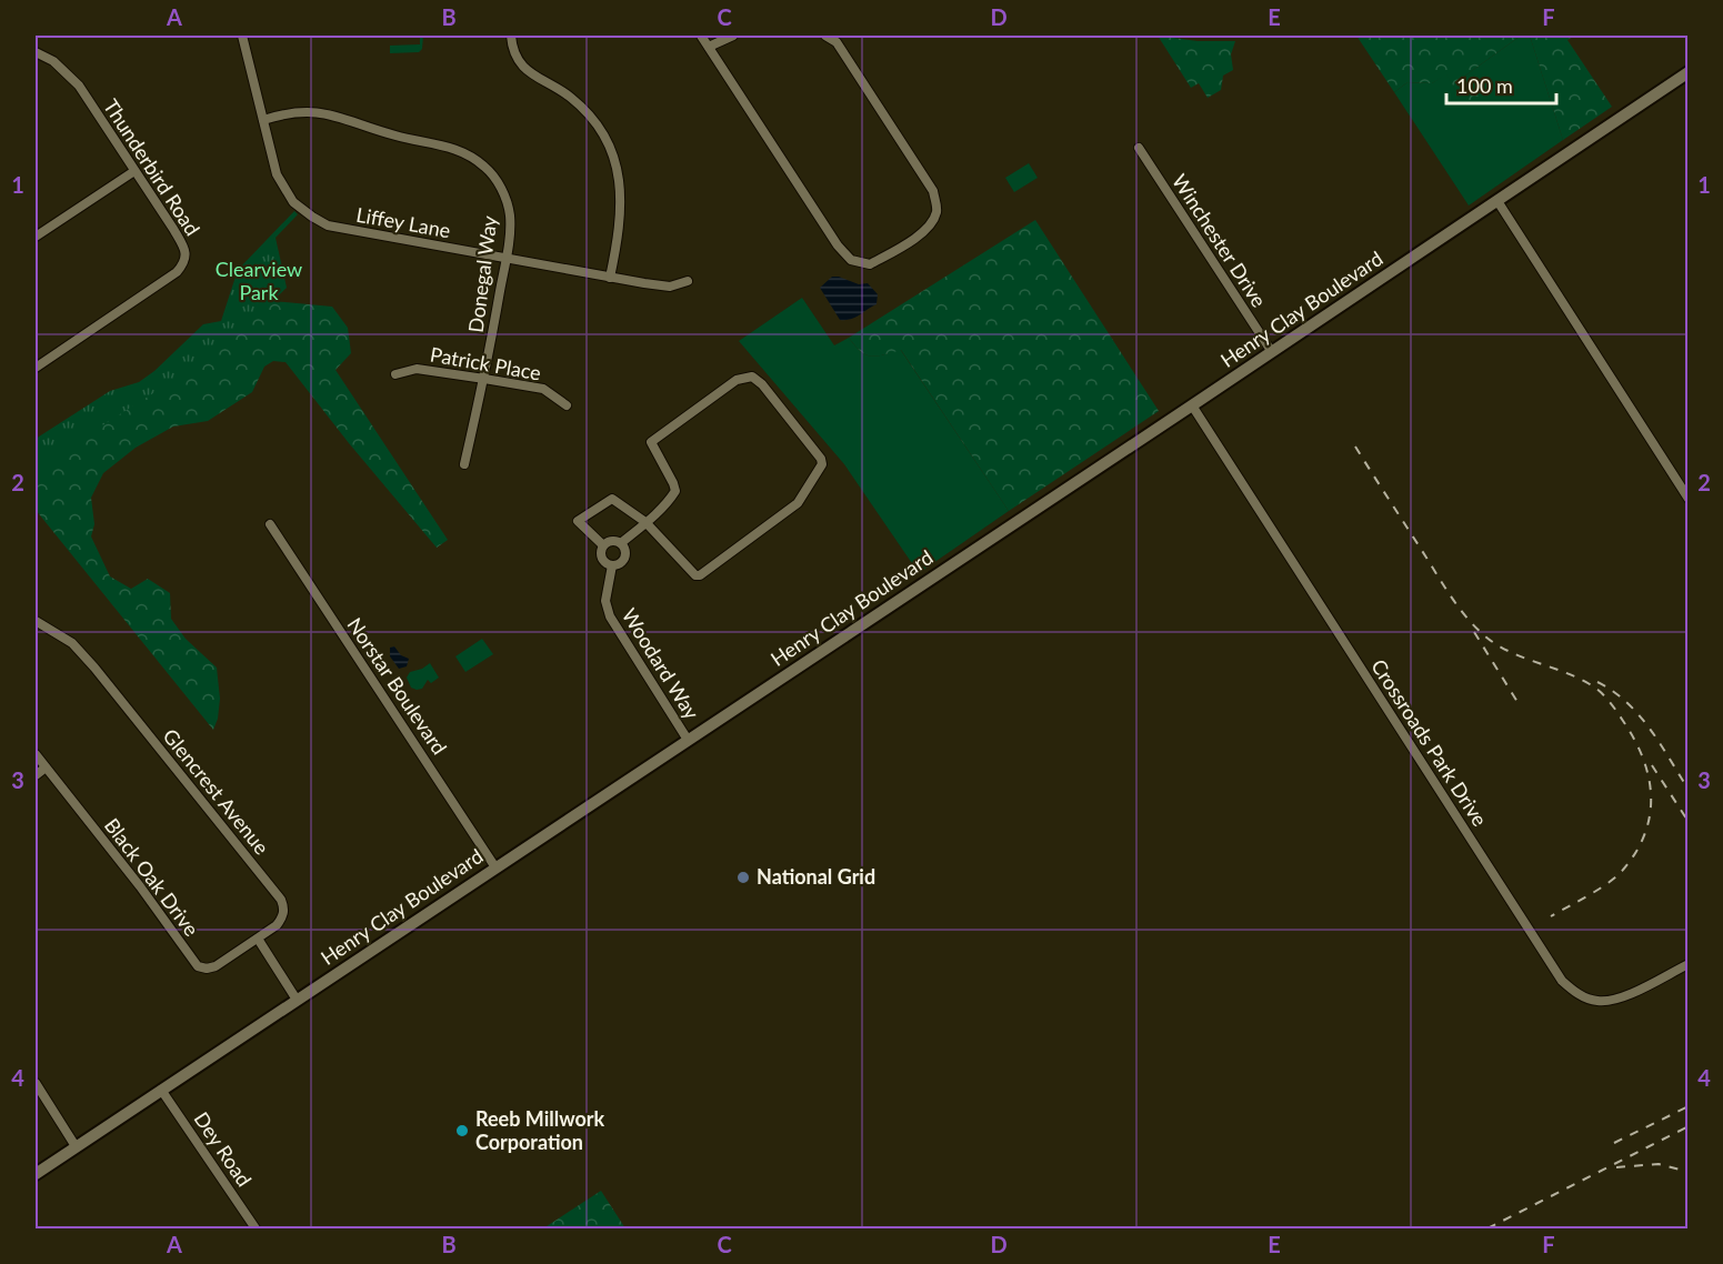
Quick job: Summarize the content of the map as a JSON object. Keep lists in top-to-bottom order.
{
  "streets": {
    "main road": ["Henry Clay Boulevard"],
    "street": [
      "Thunderbird Road",
      "Liffey Lane",
      "Winchester Drive",
      "Donegal Way",
      "Patrick Place",
      "Woodard Way",
      "Norstar Boulevard",
      "Crossroads Park Drive",
      "Glencrest Avenue",
      "Black Oak Drive",
      "Dey Road"
    ]
  },
  "crossings": [
    ["Liffey Lane", "Donegal Way"],
    ["Winchester Drive", "Henry Clay Boulevard"],
    ["Donegal Way", "Patrick Place"],
    ["Henry Clay Boulevard", "Woodard Way"],
    ["Henry Clay Boulevard", "Norstar Boulevard"],
    ["Henry Clay Boulevard", "Crossroads Park Drive"],
    ["Henry Clay Boulevard", "Dey Road"],
    ["Glencrest Avenue", "Black Oak Drive"]
  ],
  "parks": ["Clearview Park"],
  "places": ["National Grid", "Reeb Millwork Corporation"],
  "scale_bar": "100 m",
  "grid": {
    "columns": [
      "A",
      "B",
      "C",
      "D",
      "E",
      "F"
    ],
    "rows": [
      "1",
      "2",
      "3",
      "4"
    ]
  }
}
